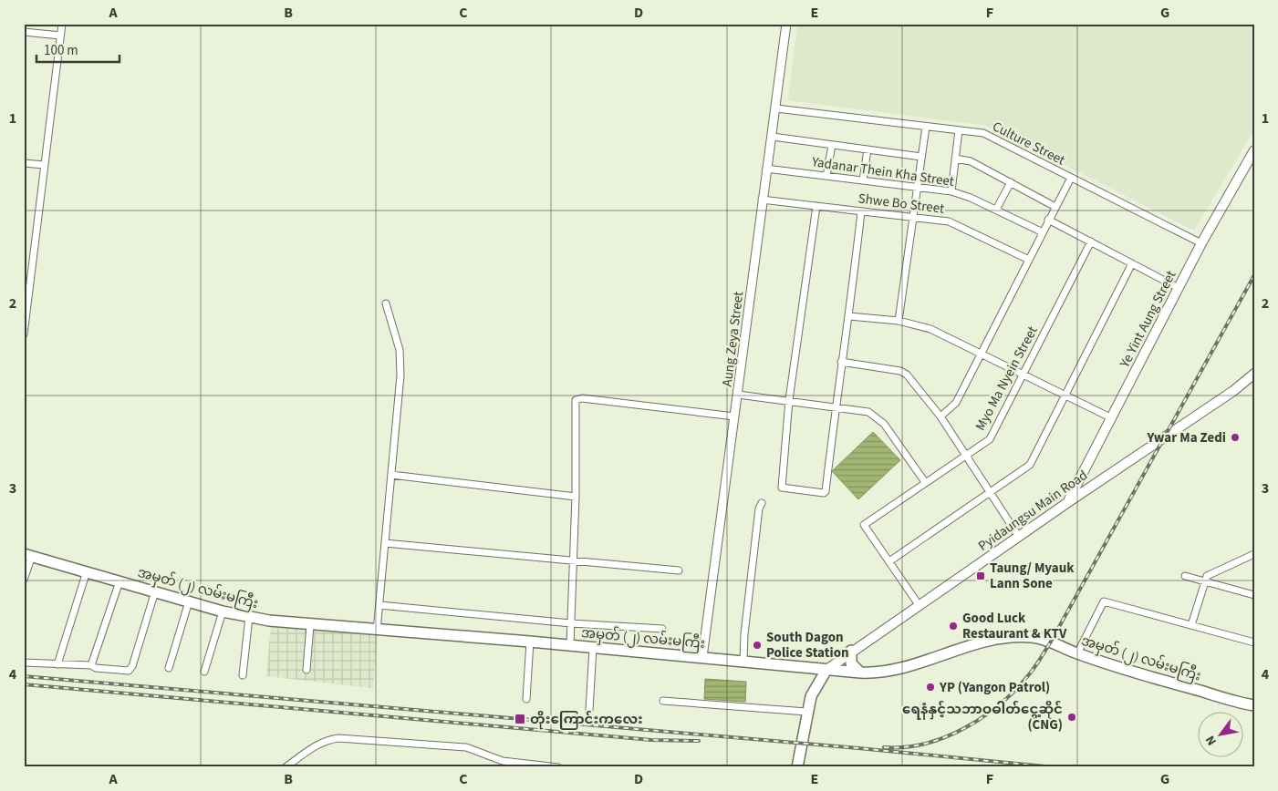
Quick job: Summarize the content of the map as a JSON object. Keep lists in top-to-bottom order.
{
  "streets": {
    "main road": ["Ye Yint Aung Street", "Pyidaungsu Main Road", "အမှတ် (၂) လမ်းမကြီး"],
    "street": [
      "Culture Street",
      "Yadanar Thein Kha Street",
      "Shwe Bo Street",
      "Aung Zeya Street",
      "Myo Ma Nyein Street"
    ]
  },
  "crossings": [
    ["Culture Street", "Ye Yint Aung Street"],
    ["Culture Street", "Aung Zeya Street"],
    ["Yadanar Thein Kha Street", "Aung Zeya Street"],
    ["Shwe Bo Street", "Aung Zeya Street"],
    ["Ye Yint Aung Street", "Pyidaungsu Main Road"],
    ["Aung Zeya Street", "အမှတ် (၂) လမ်းမကြီး"],
    ["Pyidaungsu Main Road", "အမှတ် (၂) လမ်းမကြီး"]
  ],
  "places": {
    "other": [
      "Ywar Ma Zedi",
      "Good Luck Restaurant & KTV",
      "South Dagon Police Station",
      "YP (Yangon Patrol)",
      "ရေနံနှင့်သဘာဝဓါတ်ငွေ့ဆိုင် (CNG)"
    ],
    "transit": ["Taung/ Myauk Lann Sone", "တိုးကြောင်းကလေး"]
  },
  "scale_bar": "100 m",
  "north": "bottom left",
  "grid": {
    "columns": [
      "A",
      "B",
      "C",
      "D",
      "E",
      "F",
      "G"
    ],
    "rows": [
      "1",
      "2",
      "3",
      "4"
    ]
  }
}
